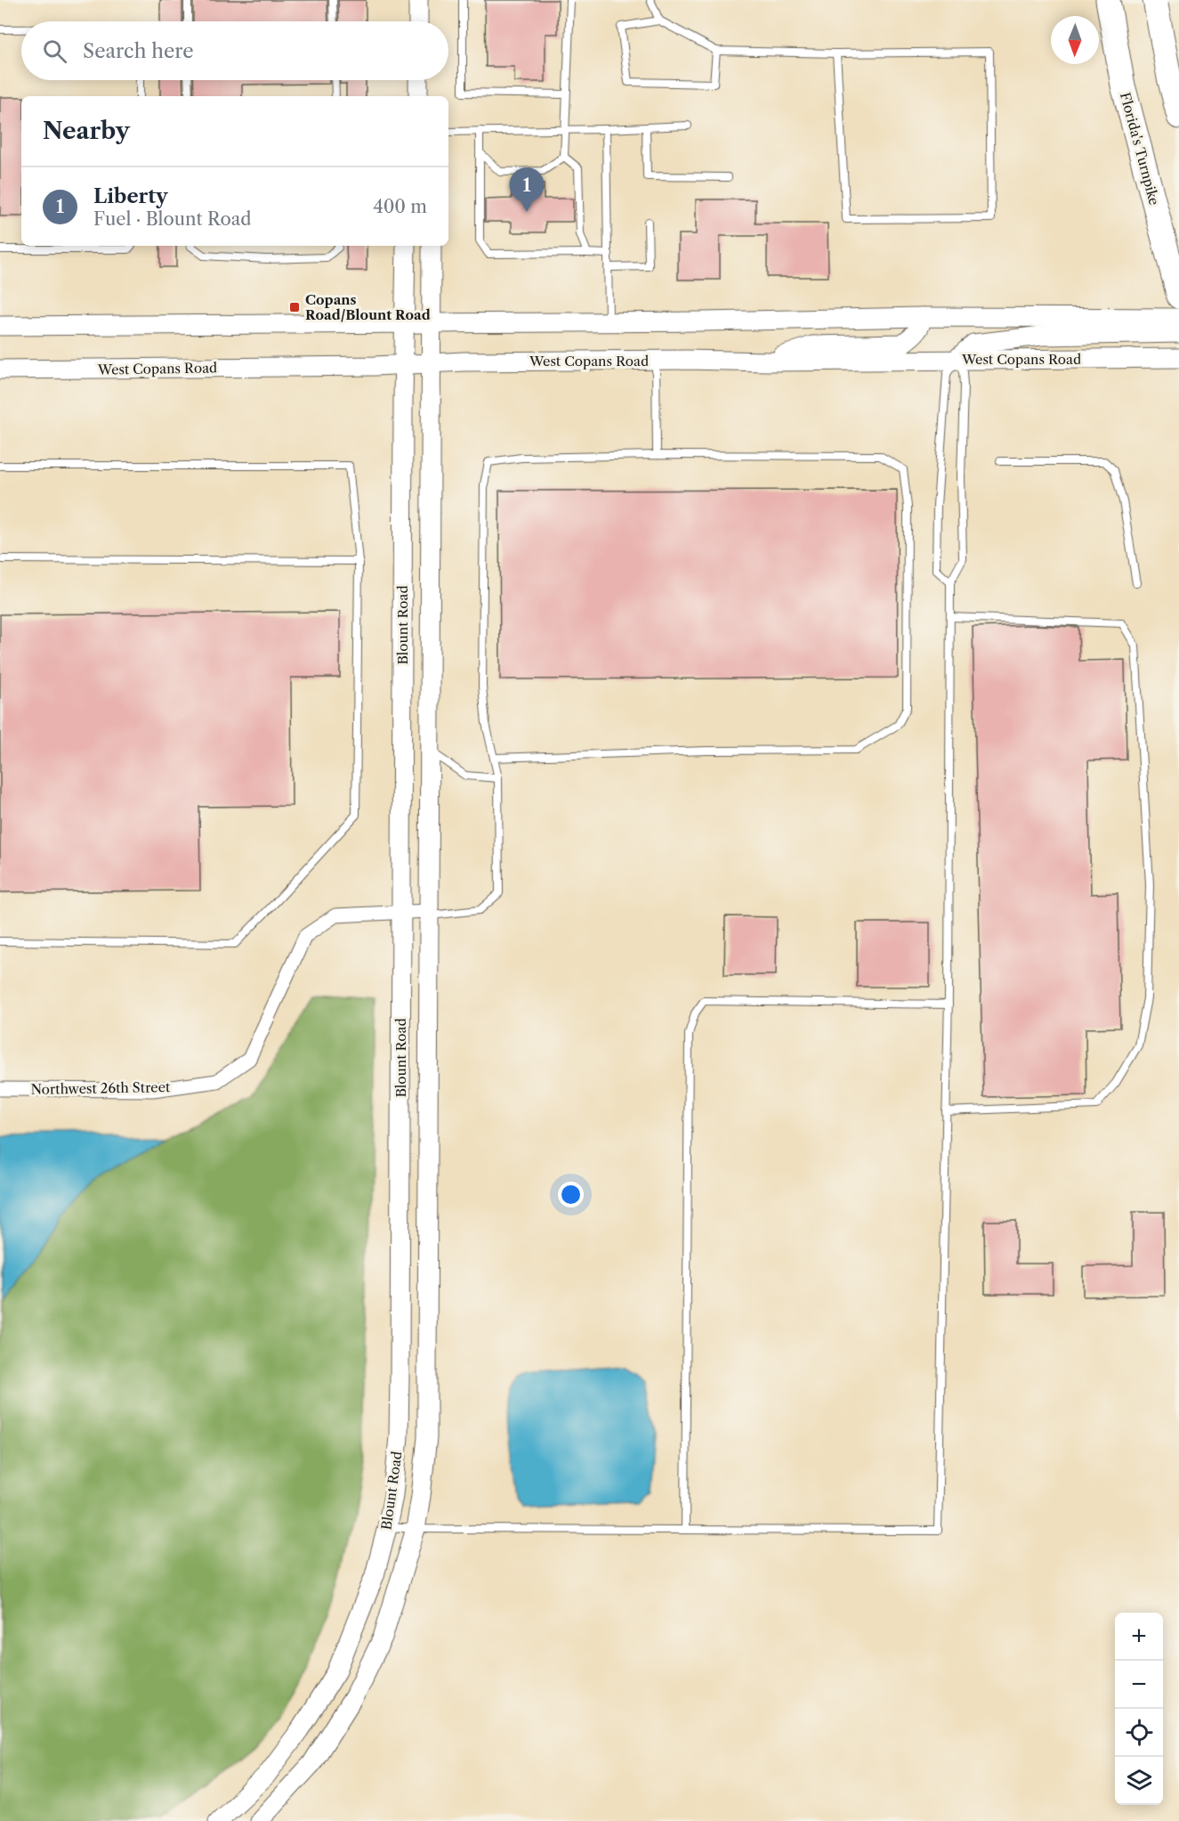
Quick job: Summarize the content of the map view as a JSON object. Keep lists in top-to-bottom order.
{
  "streets": {
    "highway": ["Florida's Turnpike"],
    "street": ["West Copans Road", "Blount Road", "Northwest 26th Street"]
  },
  "crossings": [
    ["West Copans Road", "Blount Road"],
    ["Blount Road", "Northwest 26th Street"]
  ],
  "places": {
    "transit": ["Copans Road/Blount Road"]
  },
  "north": "bottom",
  "page": {
    "search": "Search here",
    "heading": "Nearby",
    "list": [
      {
        "mark": "1",
        "name": "Liberty",
        "note": "Fuel · Blount Road",
        "value": "400 m"
      }
    ],
    "pins": "1",
    "map_buttons": ["+", "−"]
  }
}
